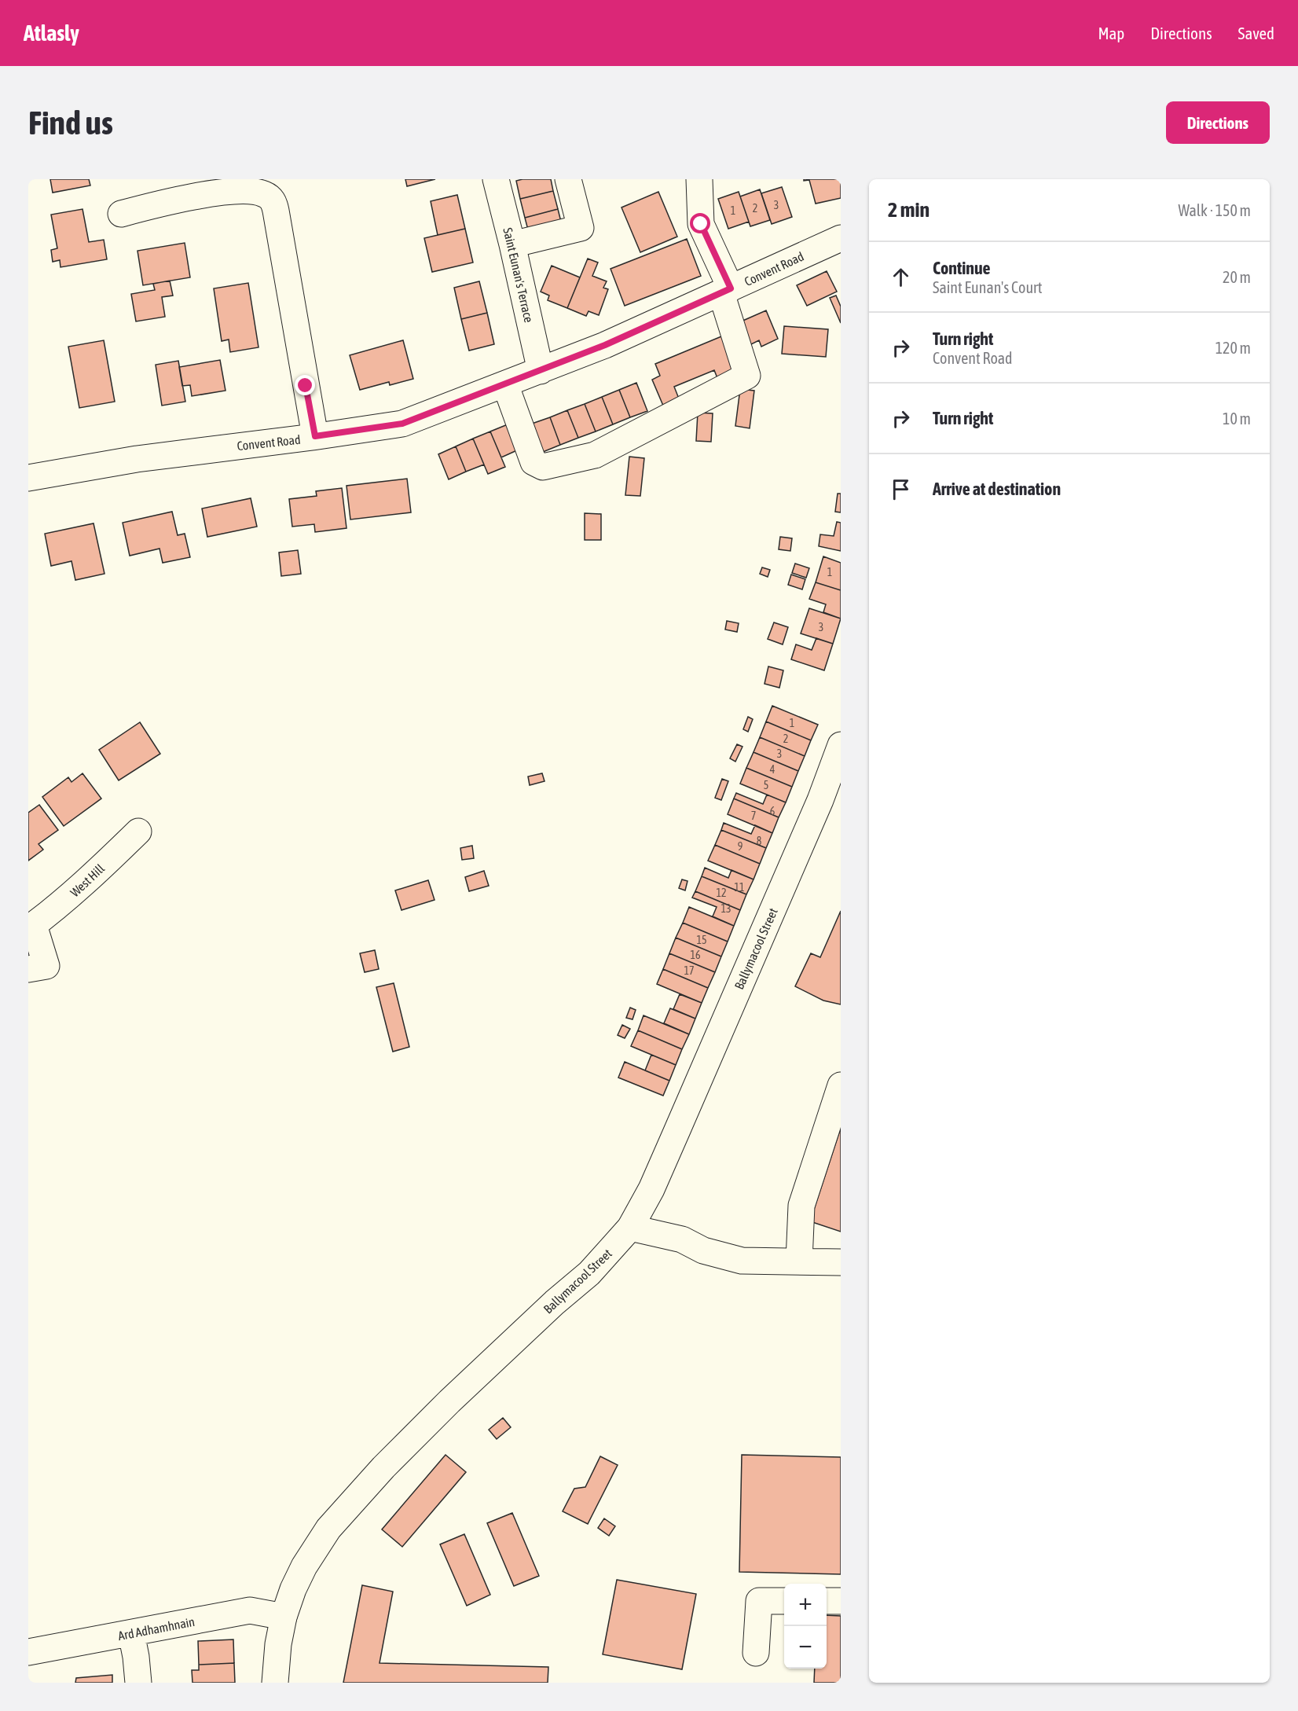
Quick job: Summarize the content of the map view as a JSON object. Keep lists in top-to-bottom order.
{
  "streets": {
    "street": [
      "Convent Road",
      "Saint Eunan's Terrace",
      "West Hill",
      "Ballymacool Street",
      "Ard Adhamhnain"
    ]
  },
  "crossings": [
    ["Convent Road", "Saint Eunan's Terrace"],
    ["Ballymacool Street", "Ard Adhamhnain"]
  ],
  "house_numbers": [
    "3",
    "2",
    "1",
    "1",
    "3",
    "1",
    "2",
    "3",
    "4",
    "5",
    "6",
    "7",
    "8",
    "9",
    "11",
    "12",
    "13",
    "15",
    "16",
    "17"
  ],
  "page": {
    "header": "Atlasly",
    "nav": ["Map", "Directions", "Saved"],
    "buttons": "Directions",
    "title": "Find us",
    "heading": ["2 min", "Walk · 150 m"],
    "list": [
      ["Continue", "Saint Eunan's Court", "20 m"],
      ["Turn right", "Convent Road", "120 m"],
      ["Turn right", "10 m"],
      "Arrive at destination"
    ],
    "map_buttons": ["+", "−"]
  }
}
